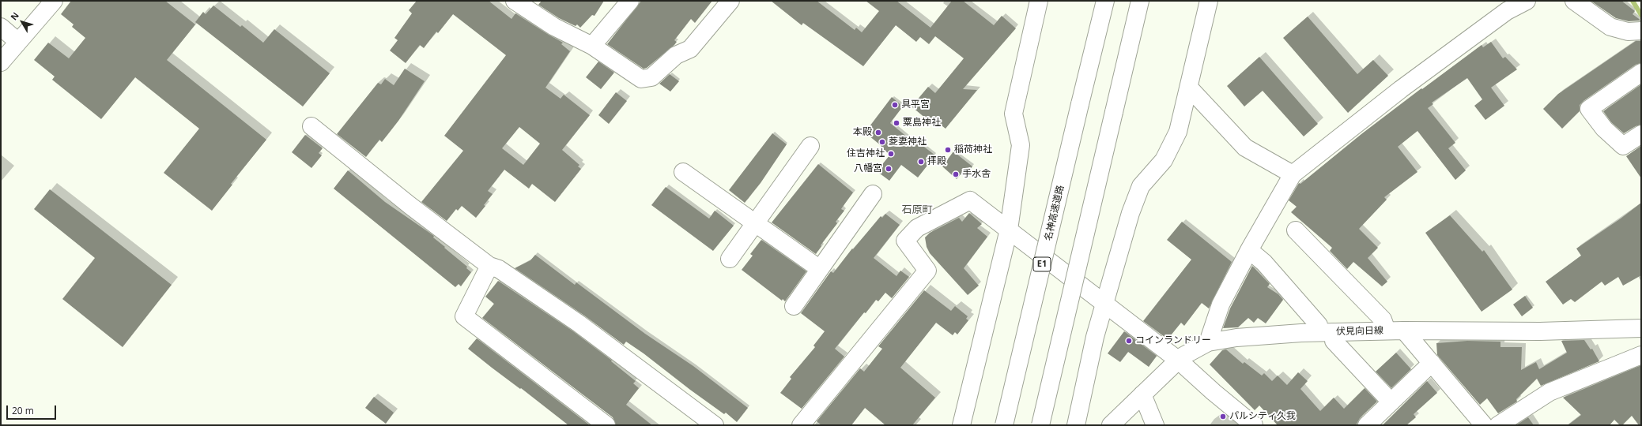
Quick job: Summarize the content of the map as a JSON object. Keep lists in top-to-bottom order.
{
  "streets": {
    "main road": ["名神高速道路", "E1", "伏見向日線"]
  },
  "districts": ["石原町"],
  "places": [
    "具平宮",
    "粟島神社",
    "本殿",
    "菱妻神社",
    "稲荷神社",
    "住吉神社",
    "拝殿",
    "八幡宮",
    "手水舎",
    "コインランドリー",
    "パルシティ久我"
  ],
  "scale_bar": "20 m",
  "north": "top left"
}
